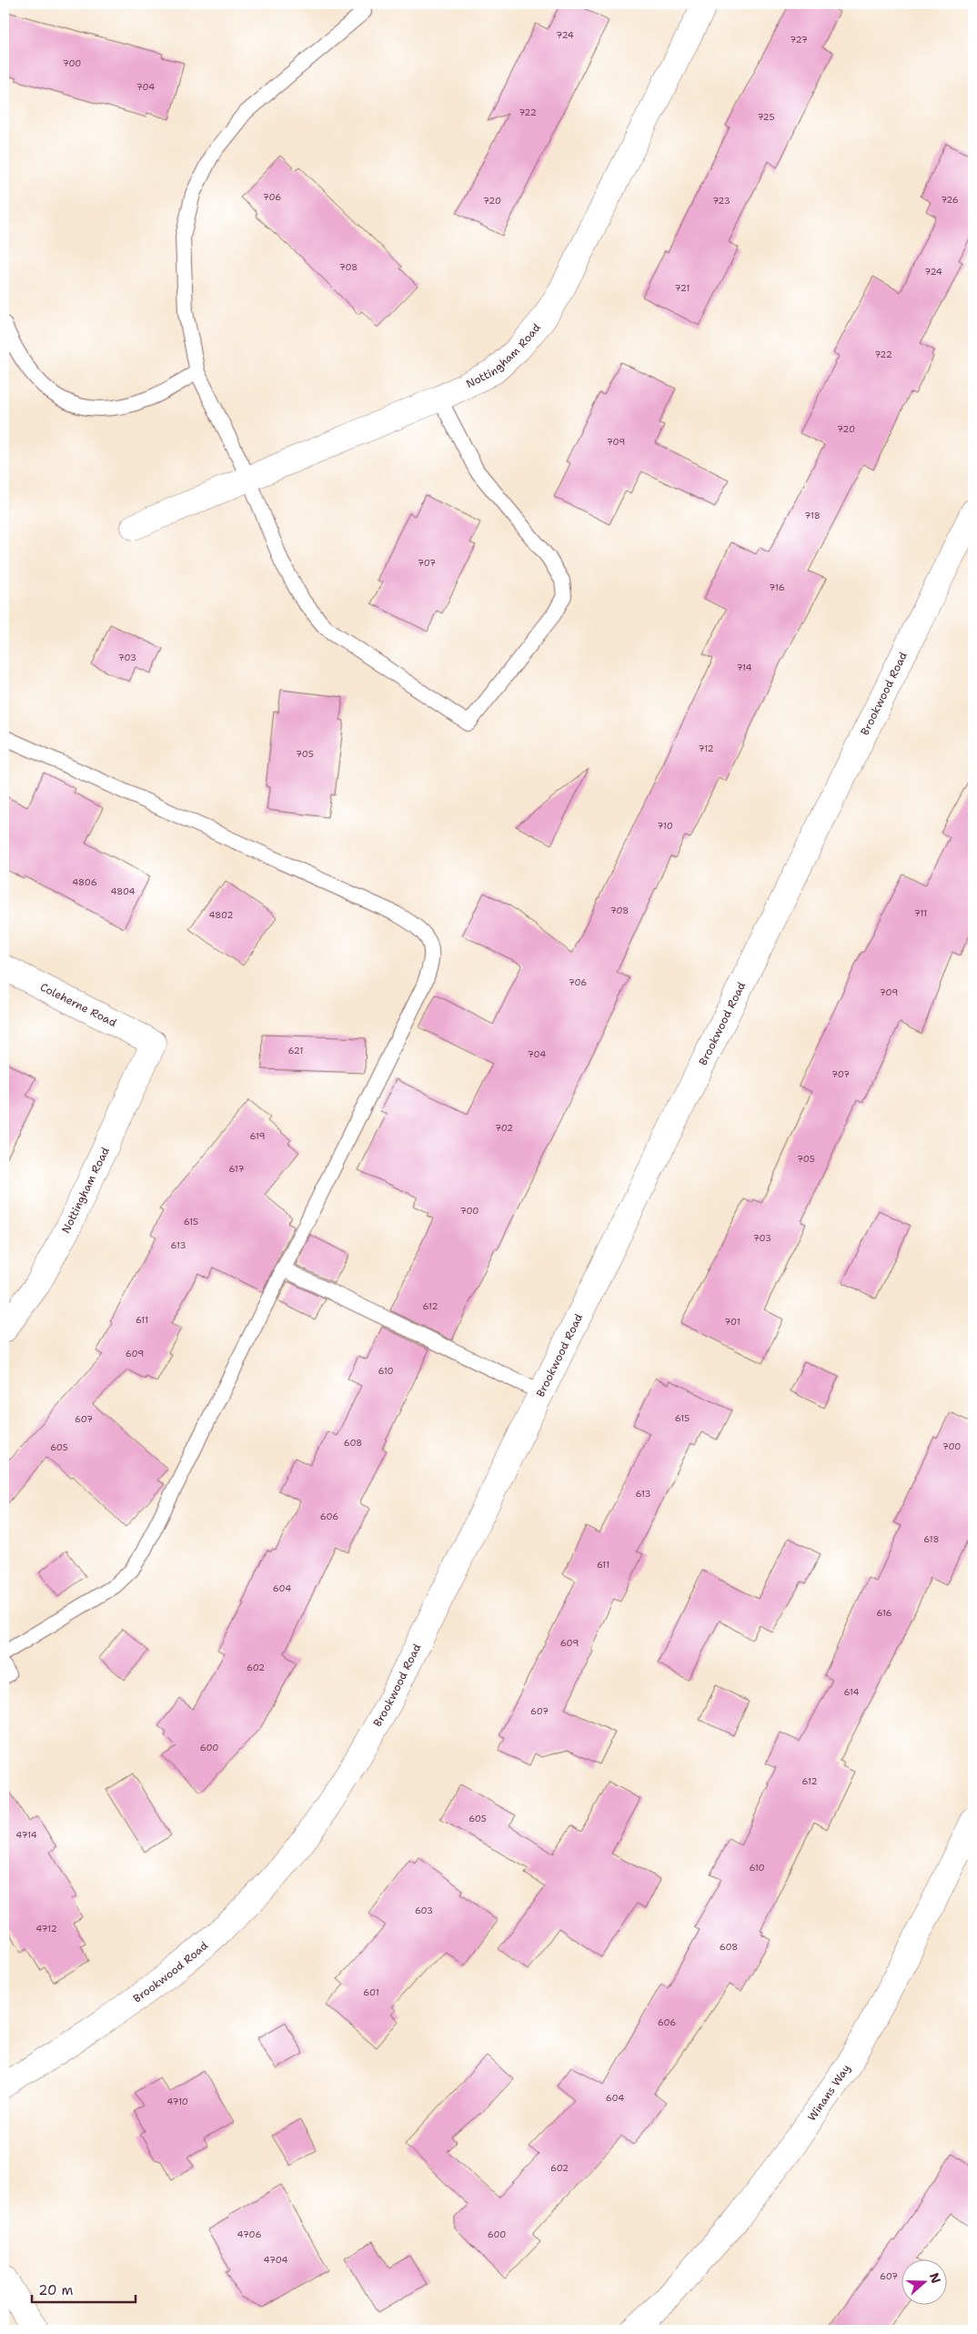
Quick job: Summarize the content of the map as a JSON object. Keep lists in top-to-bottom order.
{
  "streets": {
    "street": [
      "Nottingham Road",
      "Brookwood Road",
      "Coleherne Road",
      "Winans Way"
    ]
  },
  "crossings": [
    ["Nottingham Road", "Coleherne Road"]
  ],
  "house_numbers": [
    "724",
    "727",
    "700",
    "704",
    "722",
    "725",
    "706",
    "726",
    "720",
    "723",
    "708",
    "724",
    "721",
    "722",
    "720",
    "709",
    "718",
    "707",
    "716",
    "703",
    "714",
    "712",
    "705",
    "710",
    "4806",
    "4804",
    "708",
    "711",
    "4802",
    "706",
    "709",
    "621",
    "704",
    "707",
    "702",
    "619",
    "705",
    "617",
    "700",
    "615",
    "703",
    "613",
    "612",
    "611",
    "701",
    "609",
    "610",
    "615",
    "607",
    "608",
    "700",
    "605",
    "613",
    "606",
    "618",
    "611",
    "604",
    "616",
    "609",
    "602",
    "614",
    "607",
    "600",
    "612",
    "605",
    "4714",
    "610",
    "603",
    "4712",
    "608",
    "601",
    "606",
    "604",
    "4710",
    "602",
    "4706",
    "600",
    "4704",
    "607"
  ],
  "scale_bar": "20 m",
  "north": "right"
}
